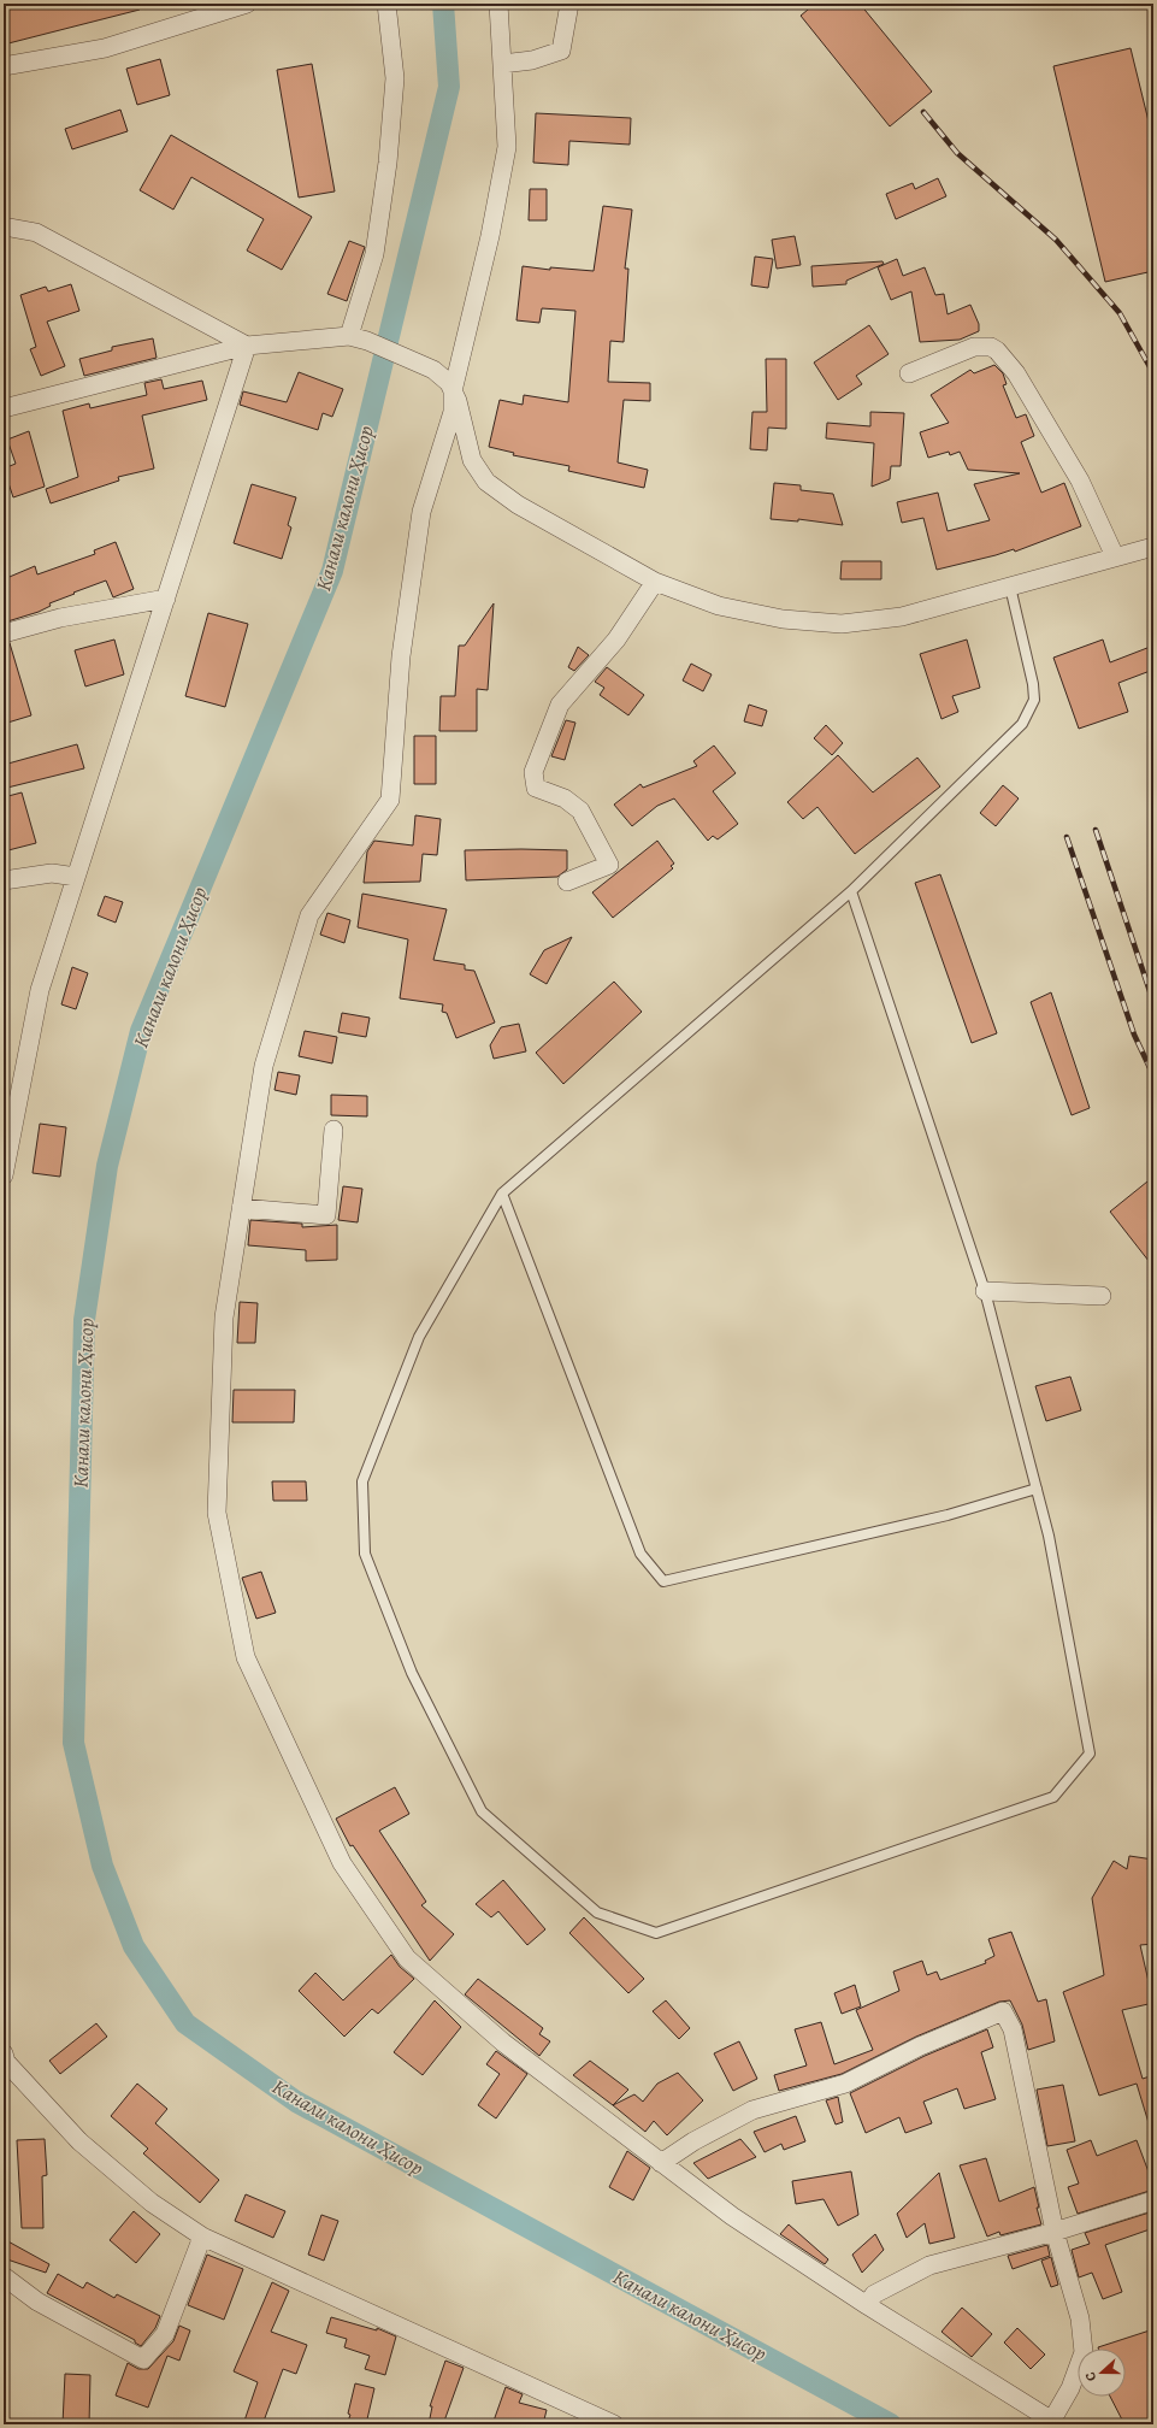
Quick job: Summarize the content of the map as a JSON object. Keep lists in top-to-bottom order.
{
  "water": ["Канали калони Ҳисор"],
  "north": "left"
}
